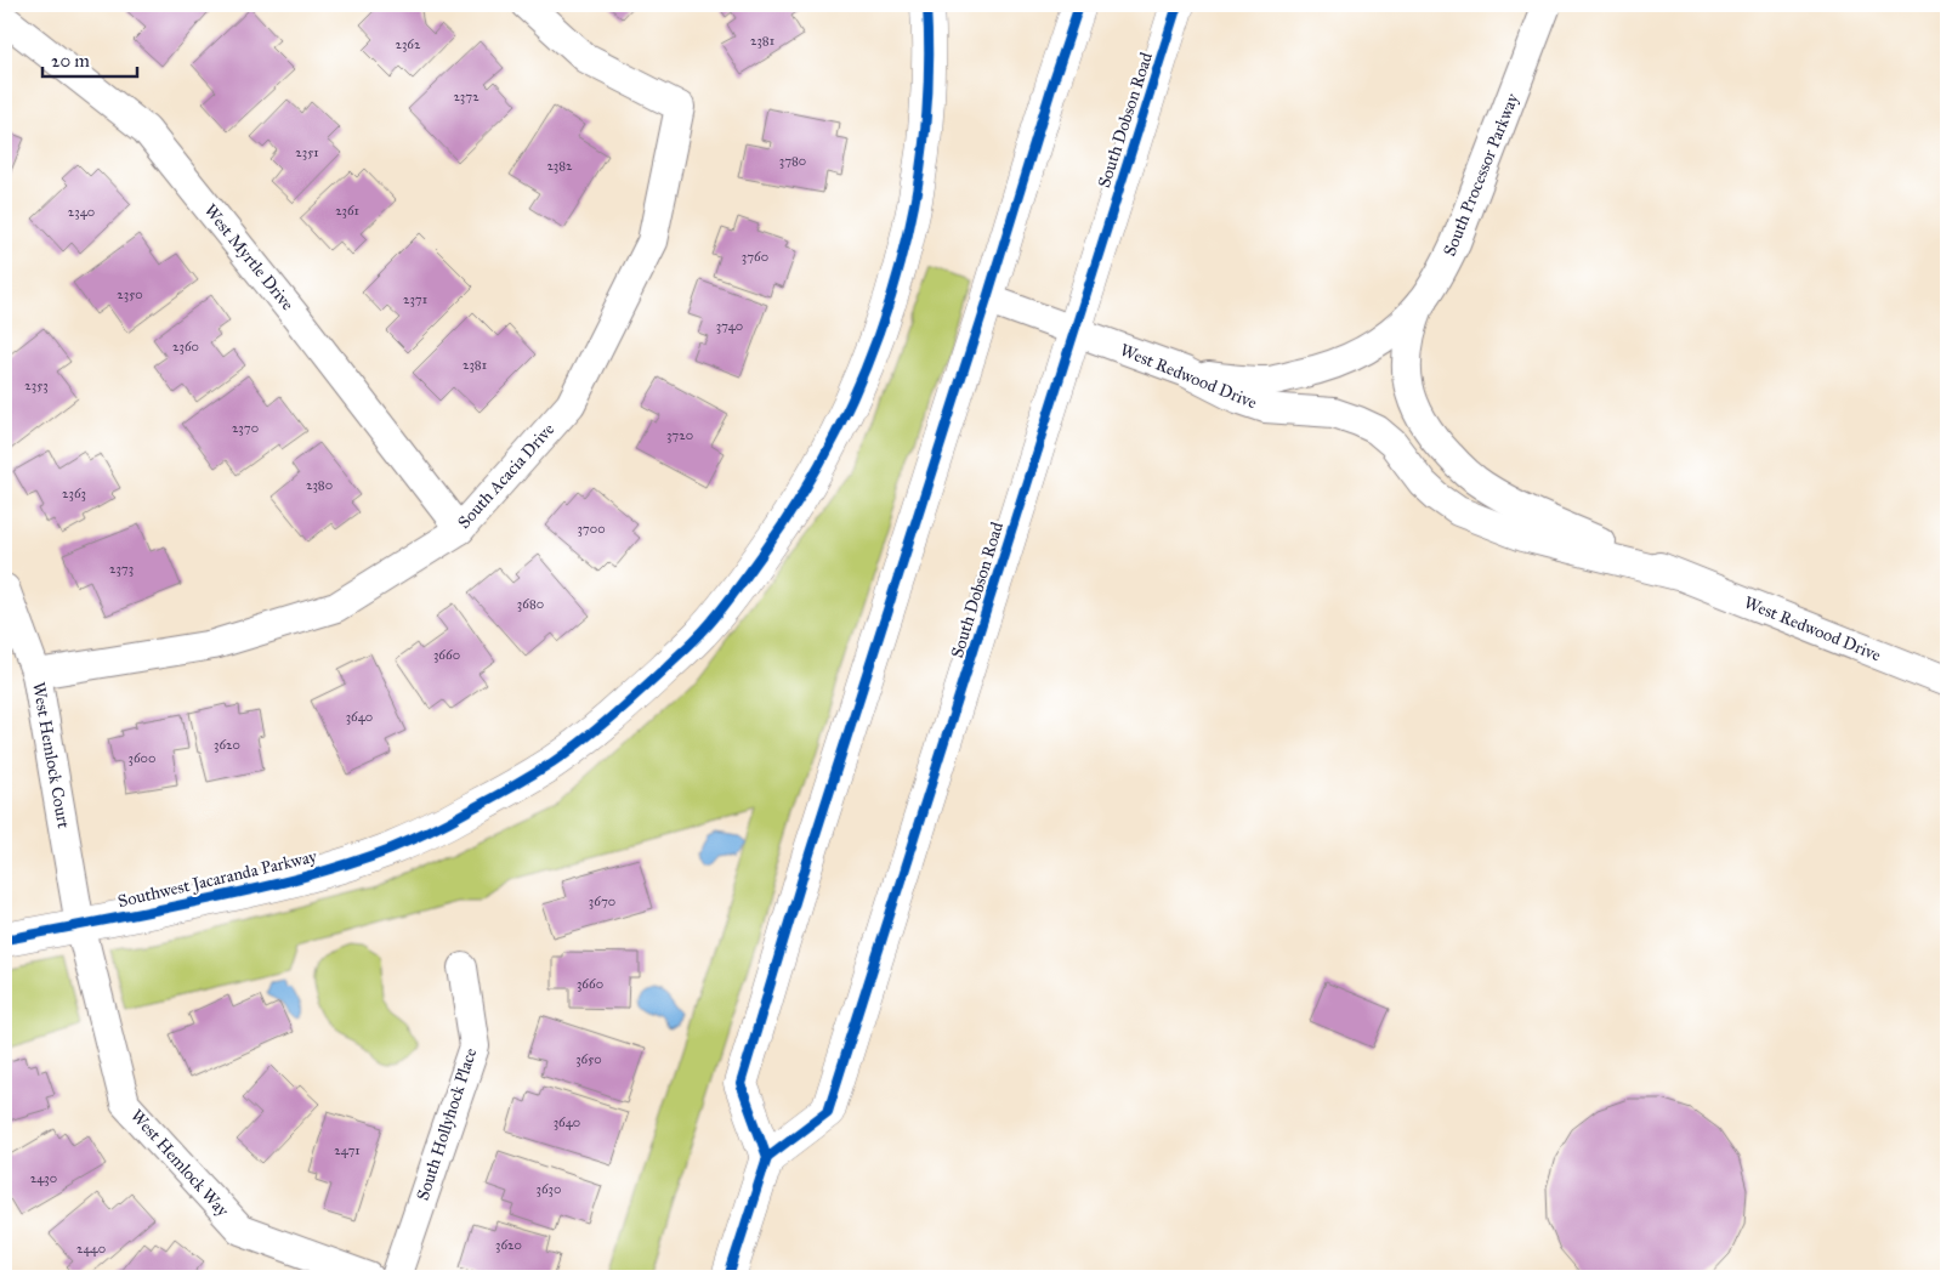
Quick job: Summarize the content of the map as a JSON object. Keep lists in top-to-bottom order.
{
  "streets": {
    "main road": ["South Dobson Road", "Southwest Jacaranda Parkway"],
    "street": [
      "South Processor Parkway",
      "West Myrtle Drive",
      "West Redwood Drive",
      "South Acacia Drive",
      "West Hemlock Court",
      "South Hollyhock Place",
      "West Hemlock Way"
    ]
  },
  "crossings": [
    ["South Dobson Road", "West Redwood Drive"],
    ["South Processor Parkway", "West Redwood Drive"],
    ["West Myrtle Drive", "South Acacia Drive"],
    ["South Acacia Drive", "West Hemlock Court"],
    ["West Hemlock Court", "Southwest Jacaranda Parkway"],
    ["West Hemlock Court", "West Hemlock Way"],
    ["Southwest Jacaranda Parkway", "West Hemlock Way"]
  ],
  "house_numbers": [
    "2381",
    "2362",
    "2372",
    "2351",
    "3780",
    "2382",
    "2361",
    "2340",
    "3760",
    "2350",
    "2371",
    "3740",
    "2360",
    "2381",
    "2353",
    "2370",
    "3720",
    "2380",
    "2363",
    "3700",
    "2373",
    "3680",
    "3660",
    "3640",
    "3620",
    "3600",
    "3670",
    "3660",
    "3650",
    "3640",
    "2471",
    "2430",
    "3630",
    "3620",
    "2440"
  ],
  "scale_bar": "20 m"
}
